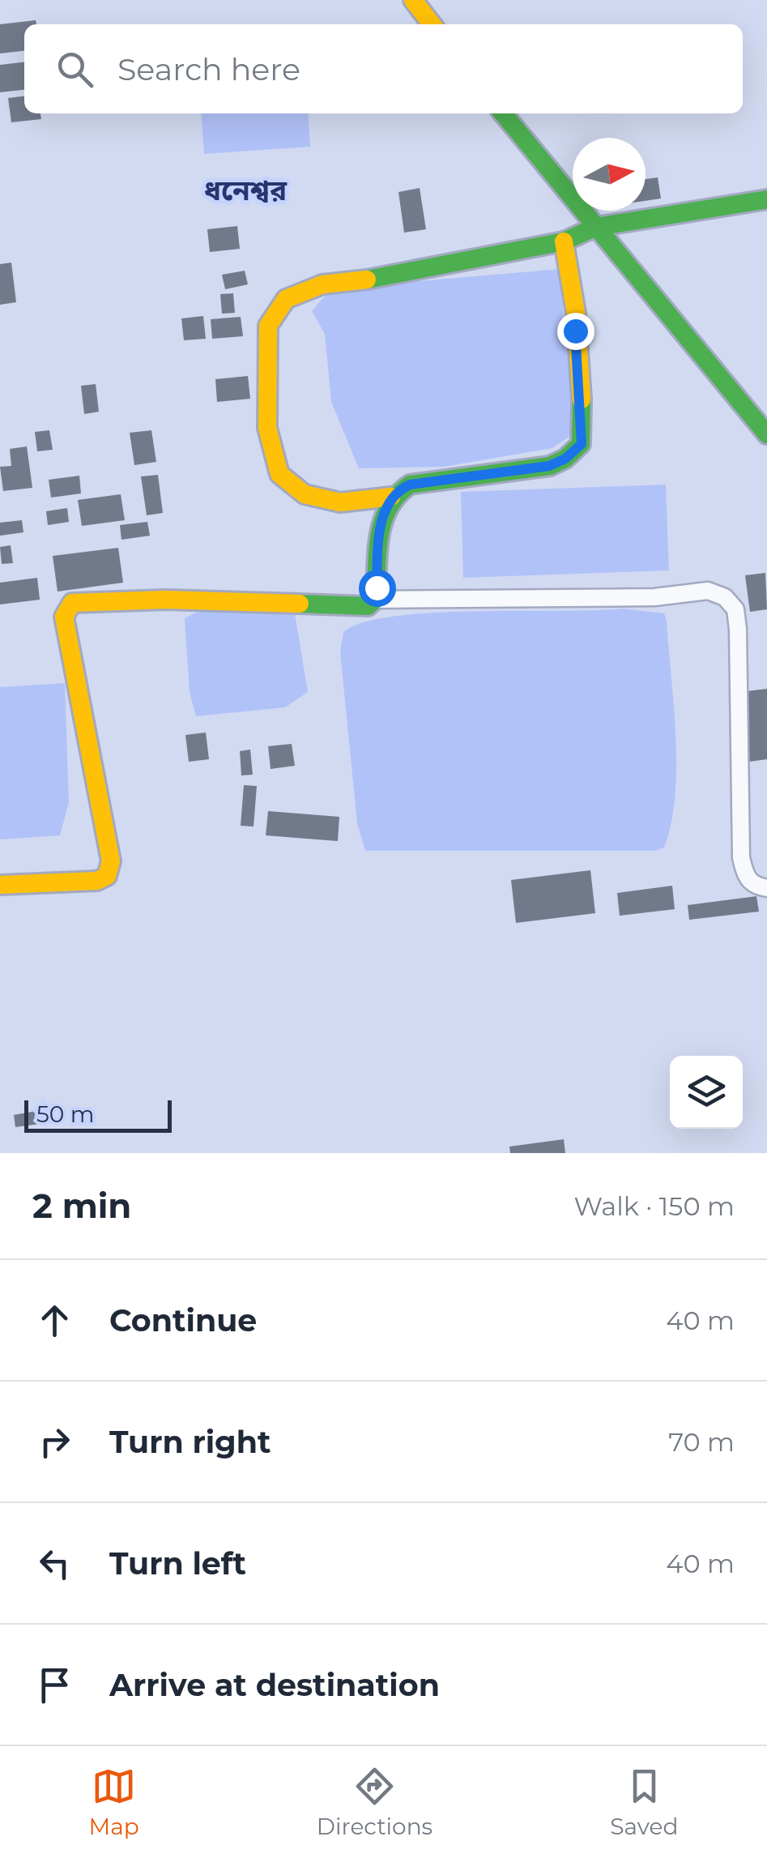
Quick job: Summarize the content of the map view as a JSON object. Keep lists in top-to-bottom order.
{
  "districts": ["ধনেশ্বর"],
  "scale_bar": "50 m",
  "north": "right",
  "page": {
    "search": "Search here",
    "scale": "50 m",
    "heading": ["2 min", "Walk · 150 m"],
    "list": [
      ["Continue", "40 m"],
      ["Turn right", "70 m"],
      ["Turn left", "40 m"],
      "Arrive at destination"
    ],
    "nav": ["Map", "Directions", "Saved"]
  }
}
